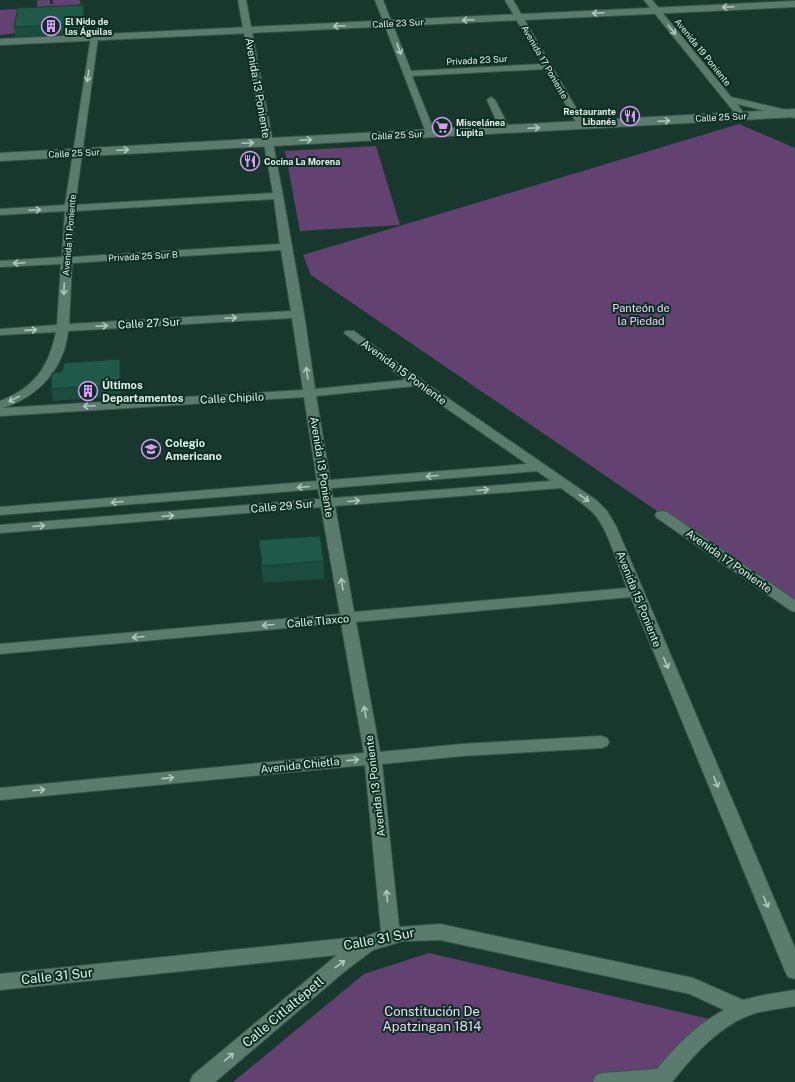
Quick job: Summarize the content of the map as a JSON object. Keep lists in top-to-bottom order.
{
  "streets": {
    "main road": ["Calle 23 Sur", "Calle 25 Sur"],
    "street": [
      "Avenida 19 Poniente",
      "Privada 23 Sur",
      "Avenida 17 Poniente",
      "Avenida 13 Poniente",
      "Avenida 11 Poniente",
      "Privada 25 Sur B",
      "Calle 27 Sur",
      "Avenida 15 Poniente",
      "Calle Chipilo",
      "Calle 29 Sur",
      "Calle Tlaxco",
      "Avenida Chietla",
      "Calle 31 Sur",
      "Calle Citlaltépetl"
    ]
  },
  "crossings": [
    ["Calle 23 Sur", "Avenida 19 Poniente"],
    ["Calle 23 Sur", "Avenida 17 Poniente"],
    ["Calle 23 Sur", "Avenida 13 Poniente"],
    ["Calle 23 Sur", "Avenida 11 Poniente"],
    ["Avenida 19 Poniente", "Calle 25 Sur"],
    ["Privada 23 Sur", "Avenida 17 Poniente"],
    ["Avenida 17 Poniente", "Calle 25 Sur"],
    ["Avenida 13 Poniente", "Calle 25 Sur"],
    ["Avenida 13 Poniente", "Privada 25 Sur B"],
    ["Avenida 13 Poniente", "Calle 27 Sur"],
    ["Avenida 13 Poniente", "Calle Chipilo"],
    ["Avenida 13 Poniente", "Calle 29 Sur"],
    ["Avenida 13 Poniente", "Calle Tlaxco"],
    ["Avenida 13 Poniente", "Avenida Chietla"],
    ["Avenida 13 Poniente", "Calle 31 Sur"],
    ["Calle 25 Sur", "Avenida 11 Poniente"],
    ["Avenida 11 Poniente", "Privada 25 Sur B"],
    ["Avenida 11 Poniente", "Calle 27 Sur"],
    ["Avenida 15 Poniente", "Calle Chipilo"],
    ["Avenida 15 Poniente", "Calle 29 Sur"],
    ["Avenida 15 Poniente", "Calle Tlaxco"],
    ["Calle 31 Sur", "Calle Citlaltépetl"]
  ],
  "one_way": [
    "Calle 23 Sur",
    "Avenida 19 Poniente",
    "Avenida 13 Poniente",
    "Calle 25 Sur",
    "Avenida 11 Poniente",
    "Avenida 15 Poniente",
    "Calle Chipilo",
    "Calle Tlaxco",
    "Avenida Chietla",
    "Calle Citlaltépetl"
  ],
  "parks": ["Panteón de la Piedad", "Constitución De Apatzingan 1814"],
  "places": {
    "building": ["El Nido de las Águilas", "Últimos Departamentos"],
    "restaurant": ["Restaurante Libanés", "Cocina La Morena"],
    "supermarket": ["Miscelánea Lupita"],
    "school or university": ["Colegio Americano"]
  }
}
